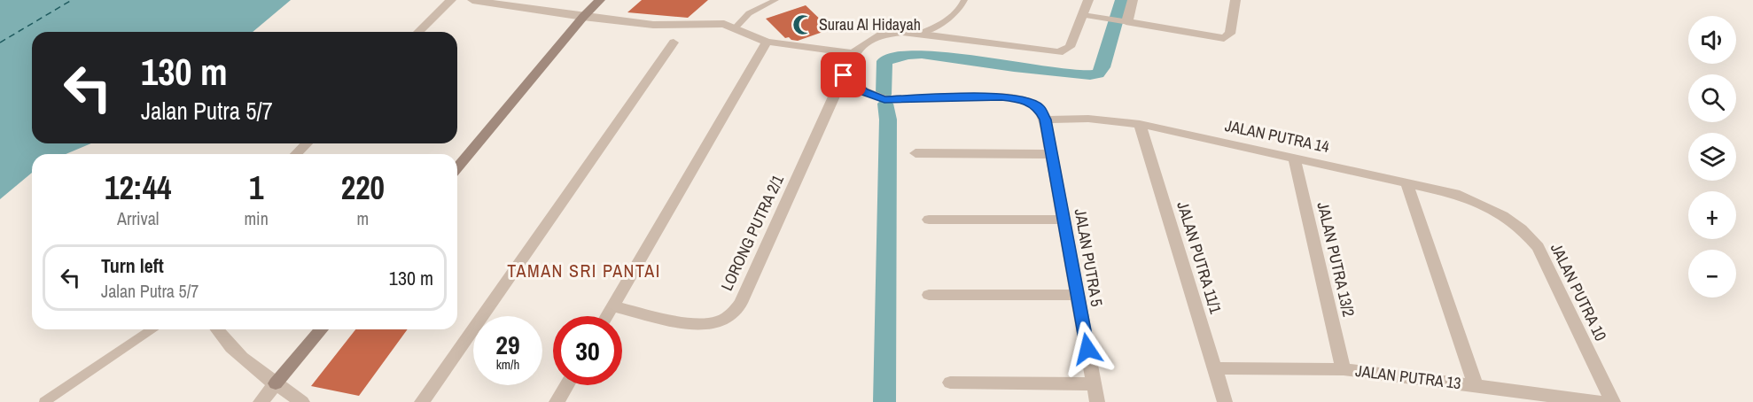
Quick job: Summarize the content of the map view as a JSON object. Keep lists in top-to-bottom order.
{
  "streets": {
    "street": [
      "JALAN PUTRA 14",
      "LORONG PUTRA 2/1",
      "JALAN PUTRA 5",
      "JALAN PUTRA 11/1",
      "JALAN PUTRA 13/2",
      "JALAN PUTRA 10",
      "JALAN PUTRA 13"
    ]
  },
  "crossings": [
    ["JALAN PUTRA 14", "JALAN PUTRA 5"],
    ["JALAN PUTRA 14", "JALAN PUTRA 11/1"],
    ["JALAN PUTRA 14", "JALAN PUTRA 13/2"],
    ["JALAN PUTRA 14", "JALAN PUTRA 10"],
    ["JALAN PUTRA 11/1", "JALAN PUTRA 13"],
    ["JALAN PUTRA 13/2", "JALAN PUTRA 13"]
  ],
  "districts": ["TAMAN SRI PANTAI"],
  "places": {
    "mosque": ["Surau Al Hidayah"]
  },
  "page": {
    "map_buttons": ["+", "−"],
    "turn": ["130 m", "Jalan Putra 5/7"],
    "eta": [
      "12:44",
      "Arrival",
      "1",
      "min",
      "220",
      "m"
    ],
    "list": [
      {
        "name": "Turn left",
        "note": "Jalan Putra 5/7",
        "value": "130 m"
      }
    ],
    "speed": "29 km/h",
    "limit": "30"
  }
}
